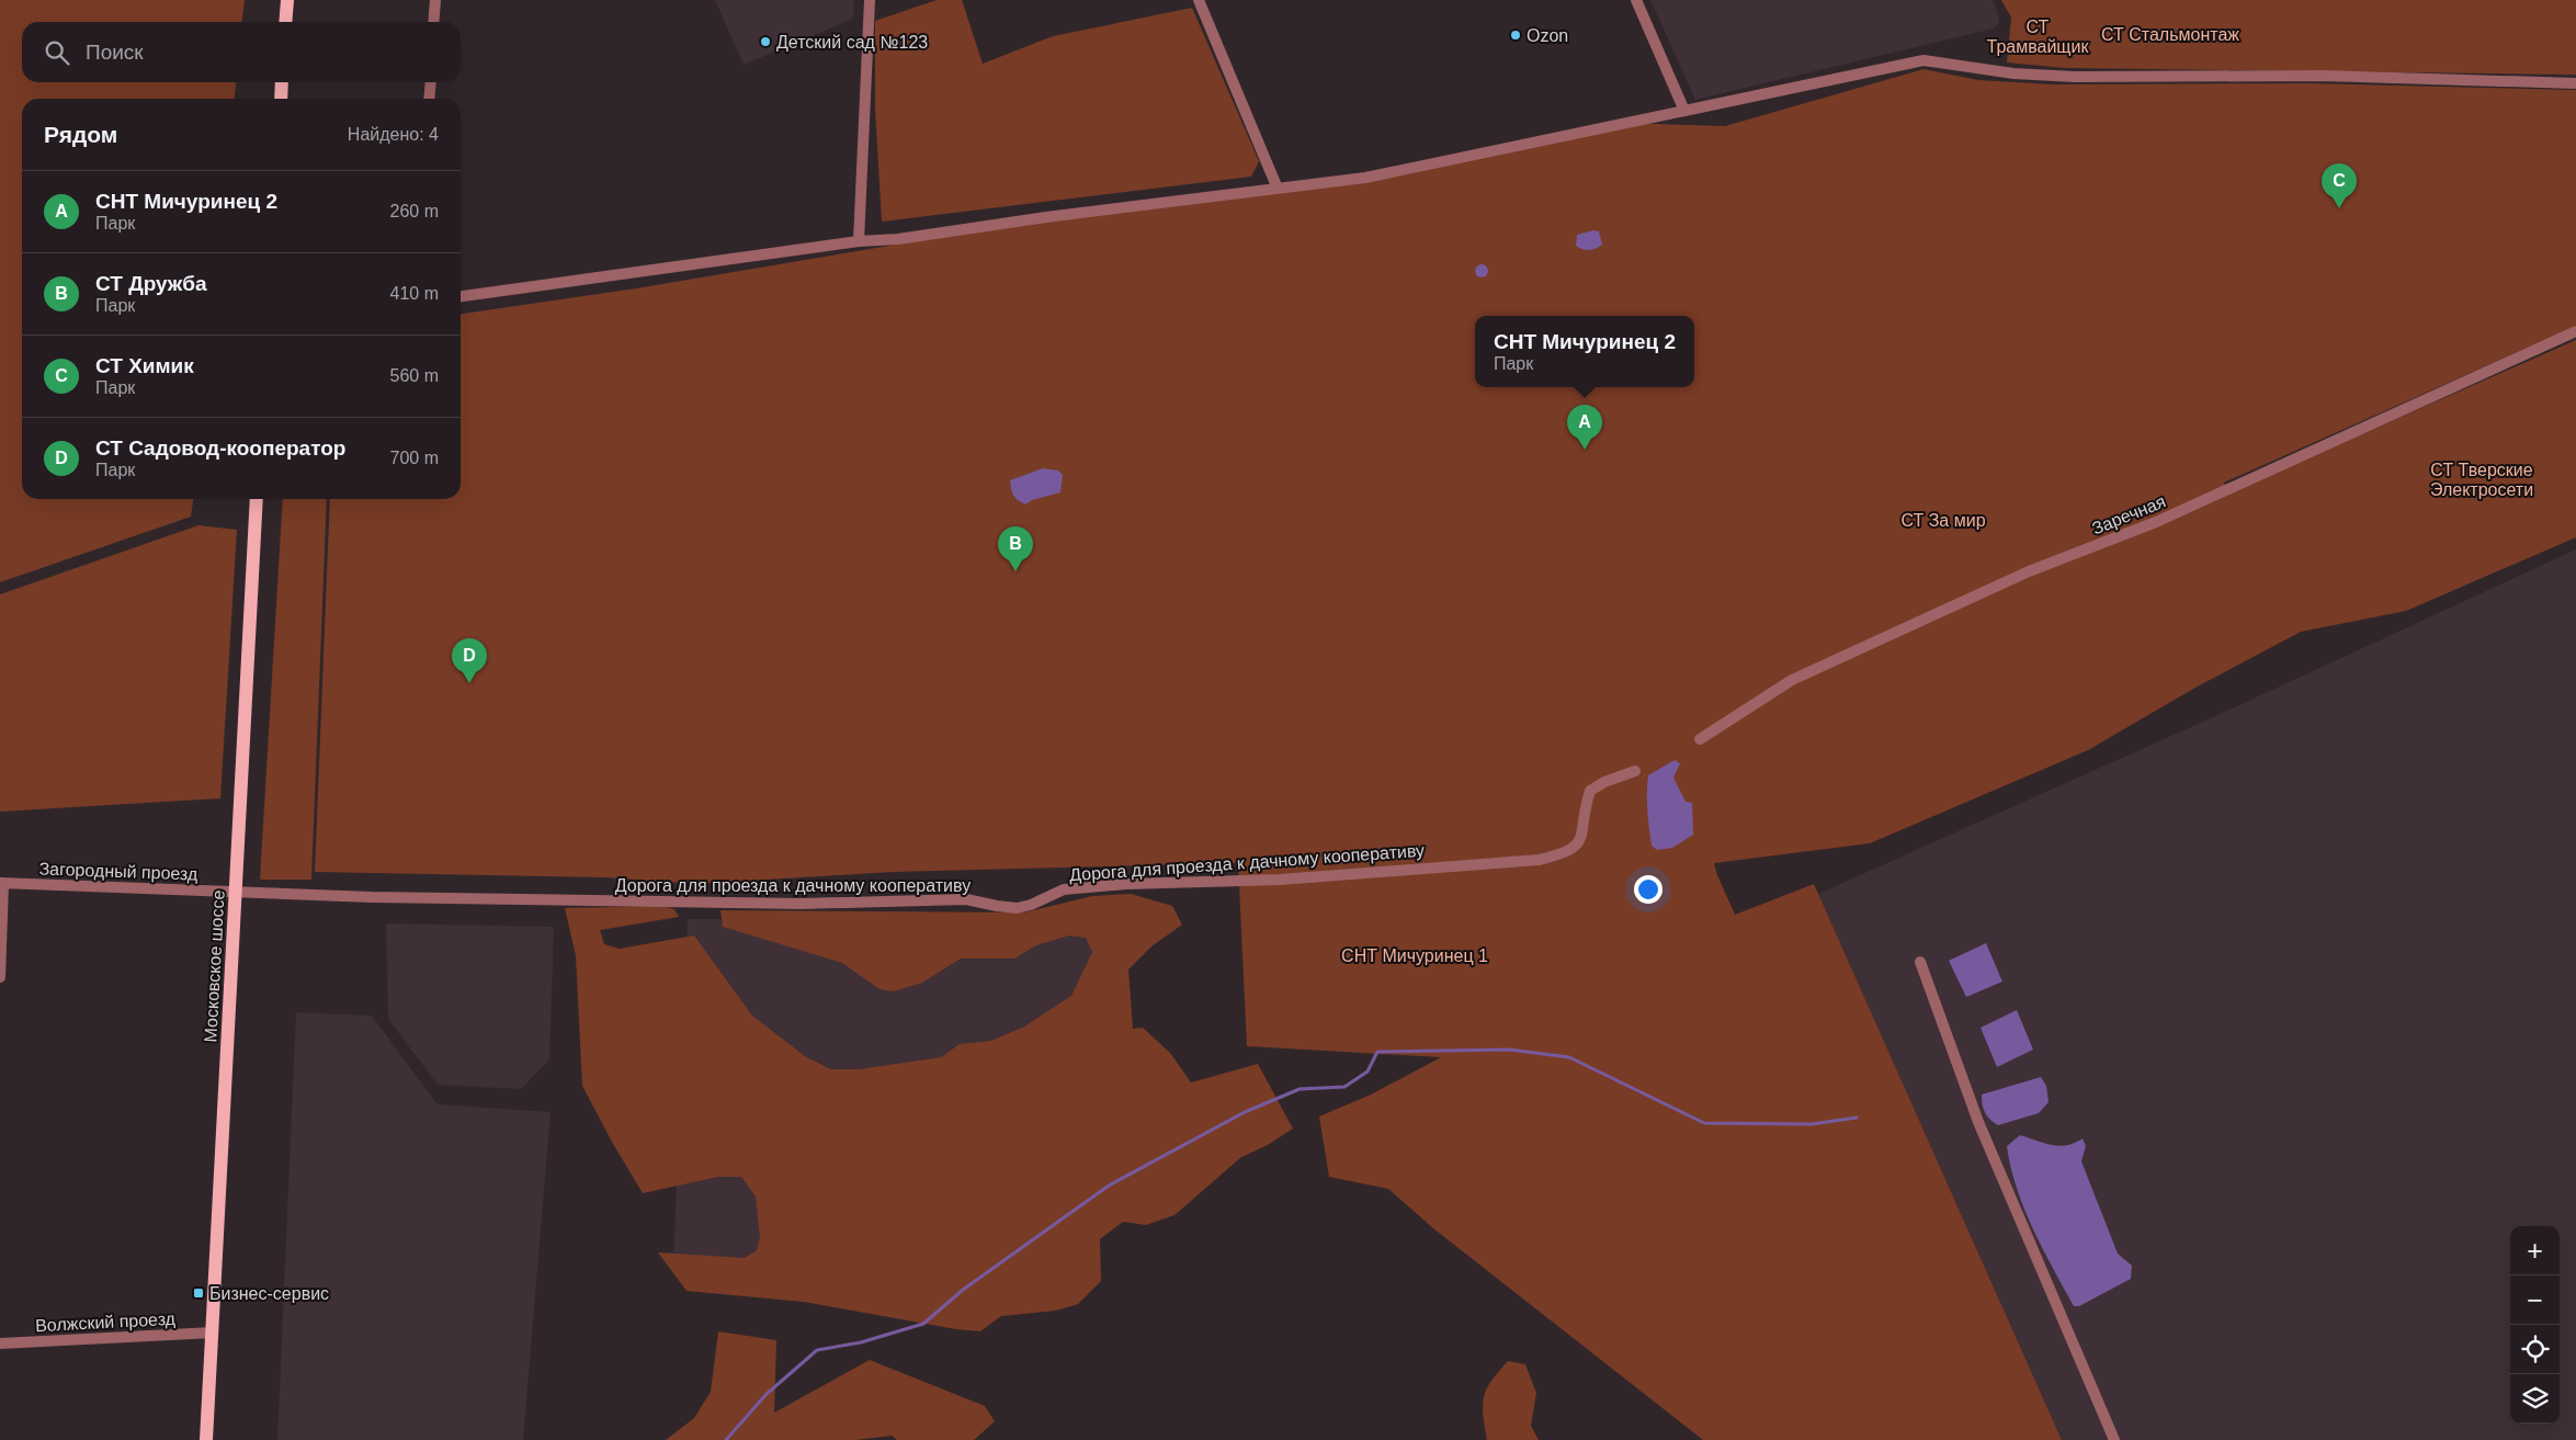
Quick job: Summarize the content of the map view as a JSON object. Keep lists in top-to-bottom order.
{
  "streets": {
    "main road": ["Московское шоссе"],
    "street": [
      "Заречная",
      "Дорога для проезда к дачному кооперативу",
      "Загородный проезд",
      "Волжский проезд"
    ]
  },
  "crossings": [
    ["Дорога для проезда к дачному кооперативу", "Загородный проезд"],
    ["Дорога для проезда к дачному кооперативу", "Московское шоссе"],
    ["Загородный проезд", "Московское шоссе"],
    ["Московское шоссе", "Волжский проезд"]
  ],
  "parks": [
    "СТ Трамвайщик",
    "СТ Стальмонтаж",
    "СТ Тверские Электросети",
    "СТ За мир",
    "СНТ Мичуринец 1"
  ],
  "places": {
    "other": ["Ozon", "Детский сад №123"],
    "transit": ["Бизнес-сервис"]
  },
  "page": {
    "search": "Поиск",
    "heading": ["Рядом", "Найдено: 4"],
    "pins": [
      "C",
      "A",
      "B",
      "D"
    ],
    "list": [
      {
        "mark": "A",
        "name": "СНТ Мичуринец 2",
        "note": "Парк",
        "value": "260 m"
      },
      {
        "mark": "B",
        "name": "СТ Дружба",
        "note": "Парк",
        "value": "410 m"
      },
      {
        "mark": "C",
        "name": "СТ Химик",
        "note": "Парк",
        "value": "560 m"
      },
      {
        "mark": "D",
        "name": "СТ Садовод-кооператор",
        "note": "Парк",
        "value": "700 m"
      }
    ],
    "popup": ["СНТ Мичуринец 2", "Парк"],
    "map_buttons": ["+", "−"]
  }
}
